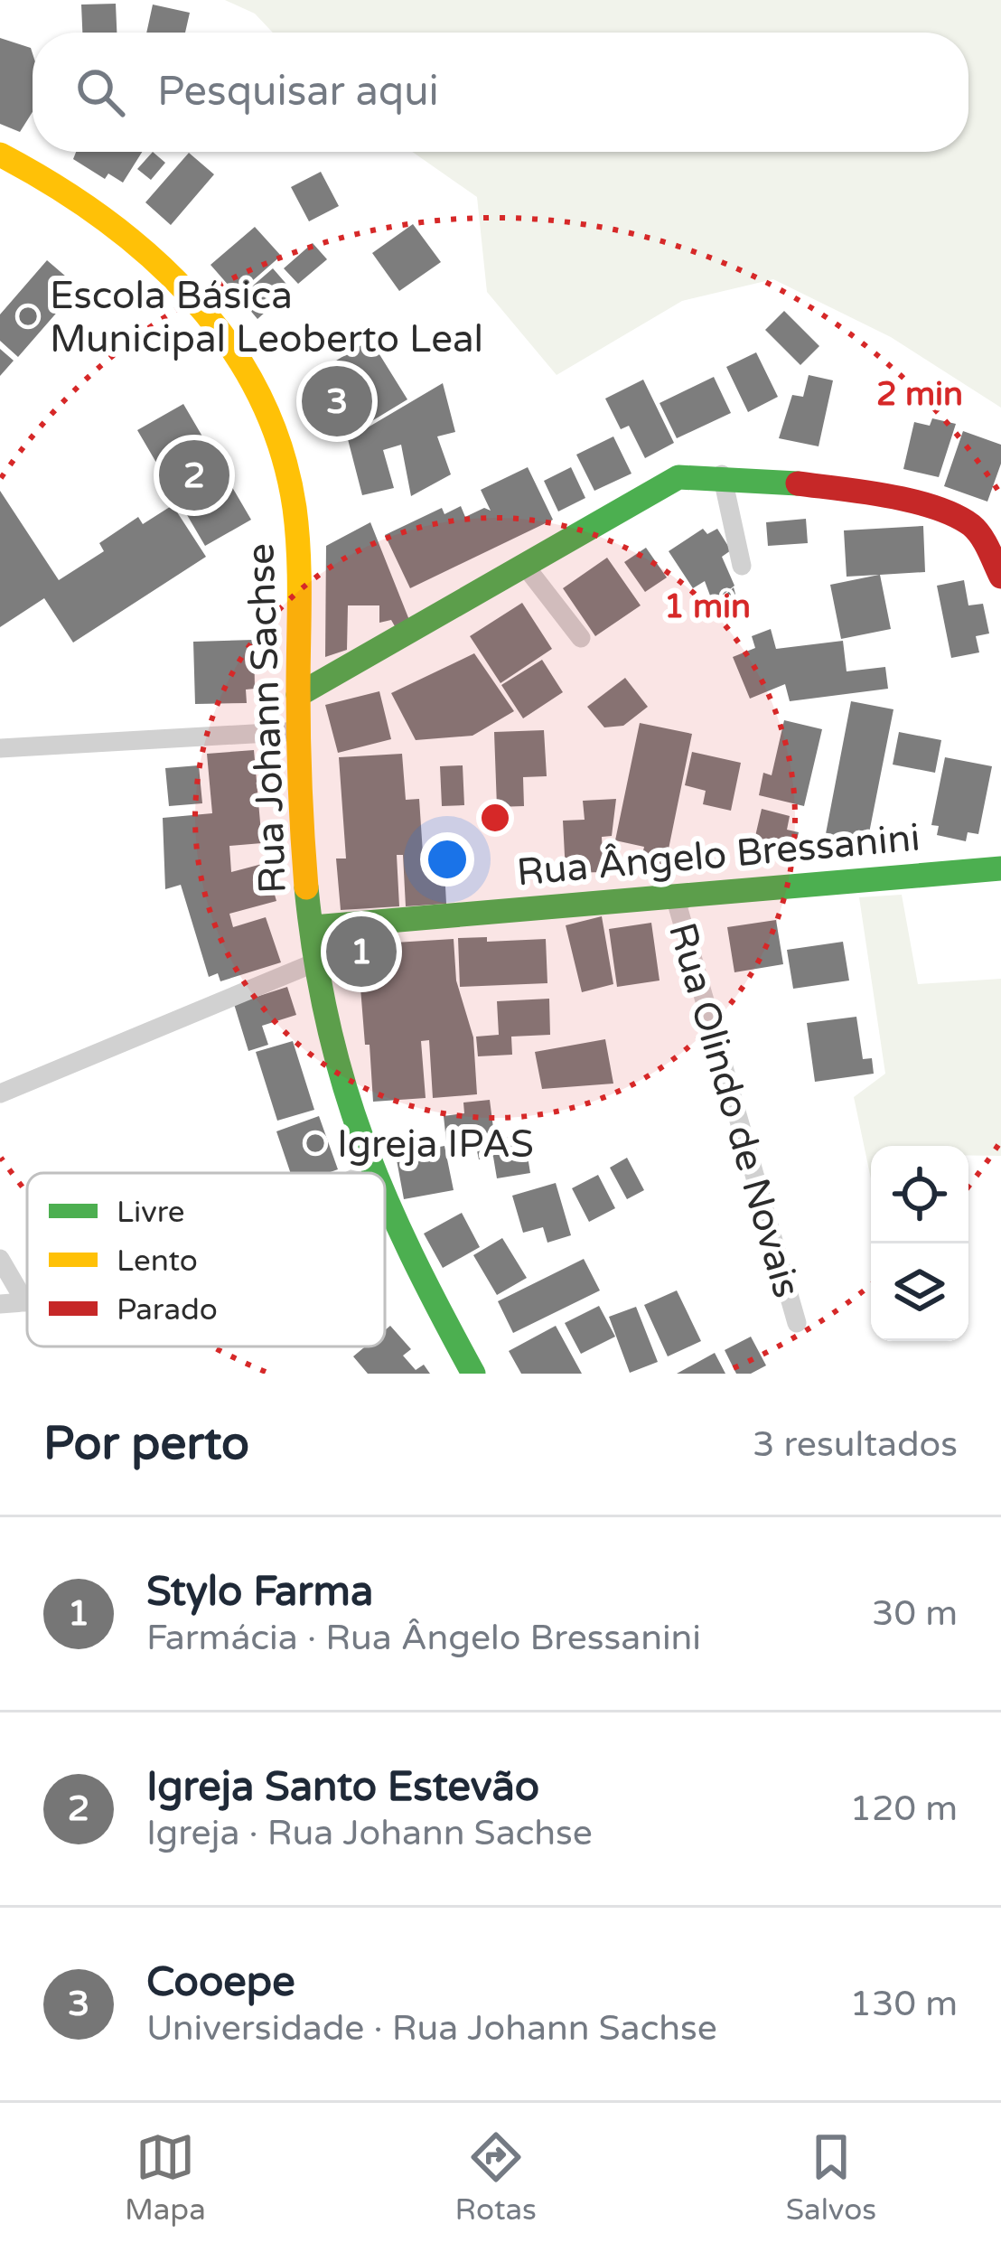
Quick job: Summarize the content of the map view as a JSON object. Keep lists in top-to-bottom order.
{
  "streets": {
    "street": ["Rua Johann Sachse", "Rua Ângelo Bressanini", "Rua Olindo de Novais"]
  },
  "crossings": [
    ["Rua Johann Sachse", "Rua Ângelo Bressanini"],
    ["Rua Ângelo Bressanini", "Rua Olindo de Novais"]
  ],
  "places": ["Escola Básica Municipal Leoberto Leal", "Igreja IPAS"],
  "legend": ["Livre", "Lento", "Parado"],
  "page": {
    "search": "Pesquisar aqui",
    "pins": ["3", "2", "1"],
    "heading": ["Por perto", "3 resultados"],
    "list": [
      {
        "mark": "1",
        "name": "Stylo Farma",
        "note": "Farmácia · Rua Ângelo Bressanini",
        "value": "30 m"
      },
      {
        "mark": "2",
        "name": "Igreja Santo Estevão",
        "note": "Igreja · Rua Johann Sachse",
        "value": "120 m"
      },
      {
        "mark": "3",
        "name": "Cooepe",
        "note": "Universidade · Rua Johann Sachse",
        "value": "130 m"
      }
    ],
    "nav": ["Mapa", "Rotas", "Salvos"]
  },
  "rings": ["2 min", "1 min"]
}
